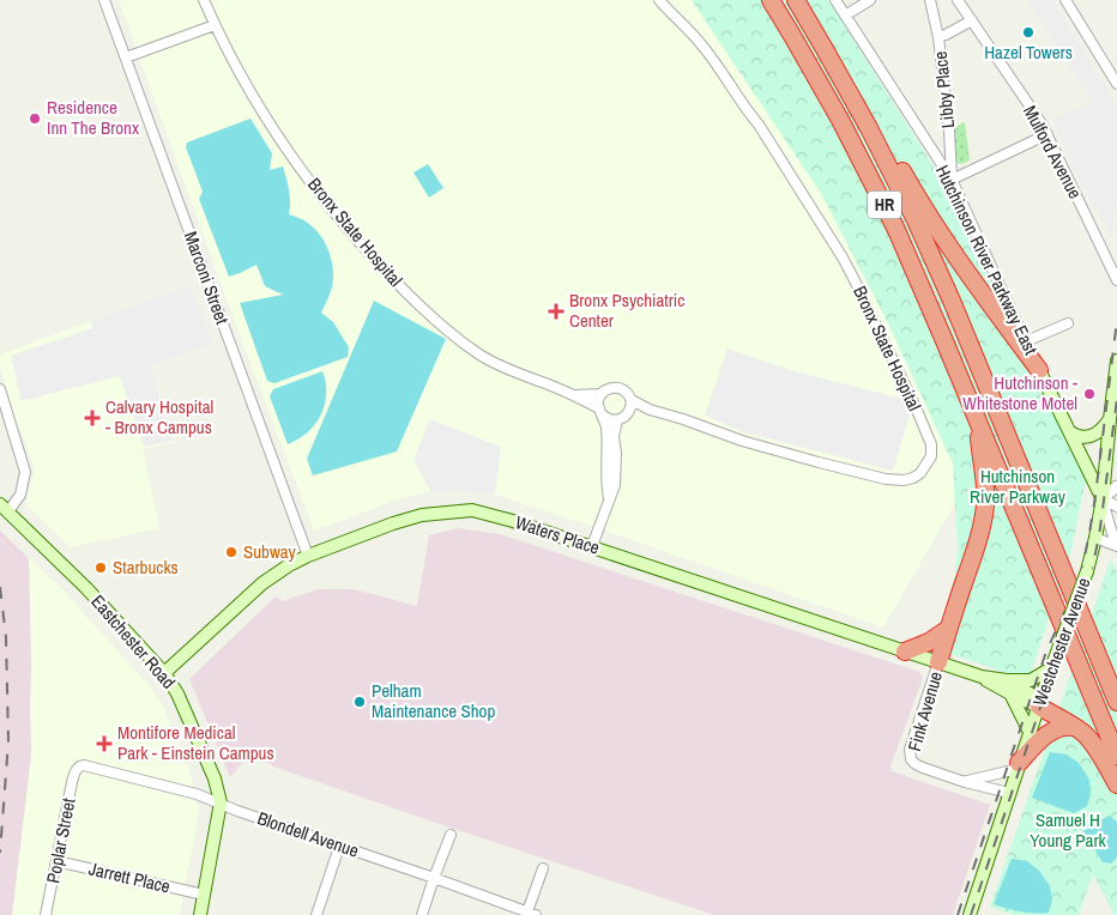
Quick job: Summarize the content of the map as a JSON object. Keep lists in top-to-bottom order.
{
  "streets": {
    "highway": ["HR"],
    "main road": ["Waters Place", "Eastchester Road", "Westchester Avenue"],
    "street": [
      "Libby Place",
      "Mulford Avenue",
      "Bronx State Hospital",
      "Hutchinson River Parkway East",
      "Marconi Street",
      "Fink Avenue",
      "Blondell Avenue",
      "Poplar Street",
      "Jarrett Place"
    ]
  },
  "crossings": [
    ["Libby Place", "Hutchinson River Parkway East"],
    ["Marconi Street", "Waters Place"],
    ["Waters Place", "Eastchester Road"],
    ["Waters Place", "Westchester Avenue"],
    ["Waters Place", "Fink Avenue"],
    ["Eastchester Road", "Blondell Avenue"],
    ["Eastchester Road", "Jarrett Place"],
    ["Westchester Avenue", "Fink Avenue"],
    ["Blondell Avenue", "Poplar Street"],
    ["Poplar Street", "Jarrett Place"]
  ],
  "parks": ["Hutchinson River Parkway", "Samuel H Young Park"],
  "places": {
    "other": [
      "Hazel Towers",
      "Residence Inn The Bronx",
      "Hutchinson - Whitestone Motel",
      "Subway",
      "Starbucks",
      "Pelham Maintenance Shop"
    ],
    "health": ["Bronx Psychiatric Center", "Calvary Hospital - Bronx Campus", "Montifore Medical Park - Einstein Campus"]
  }
}
